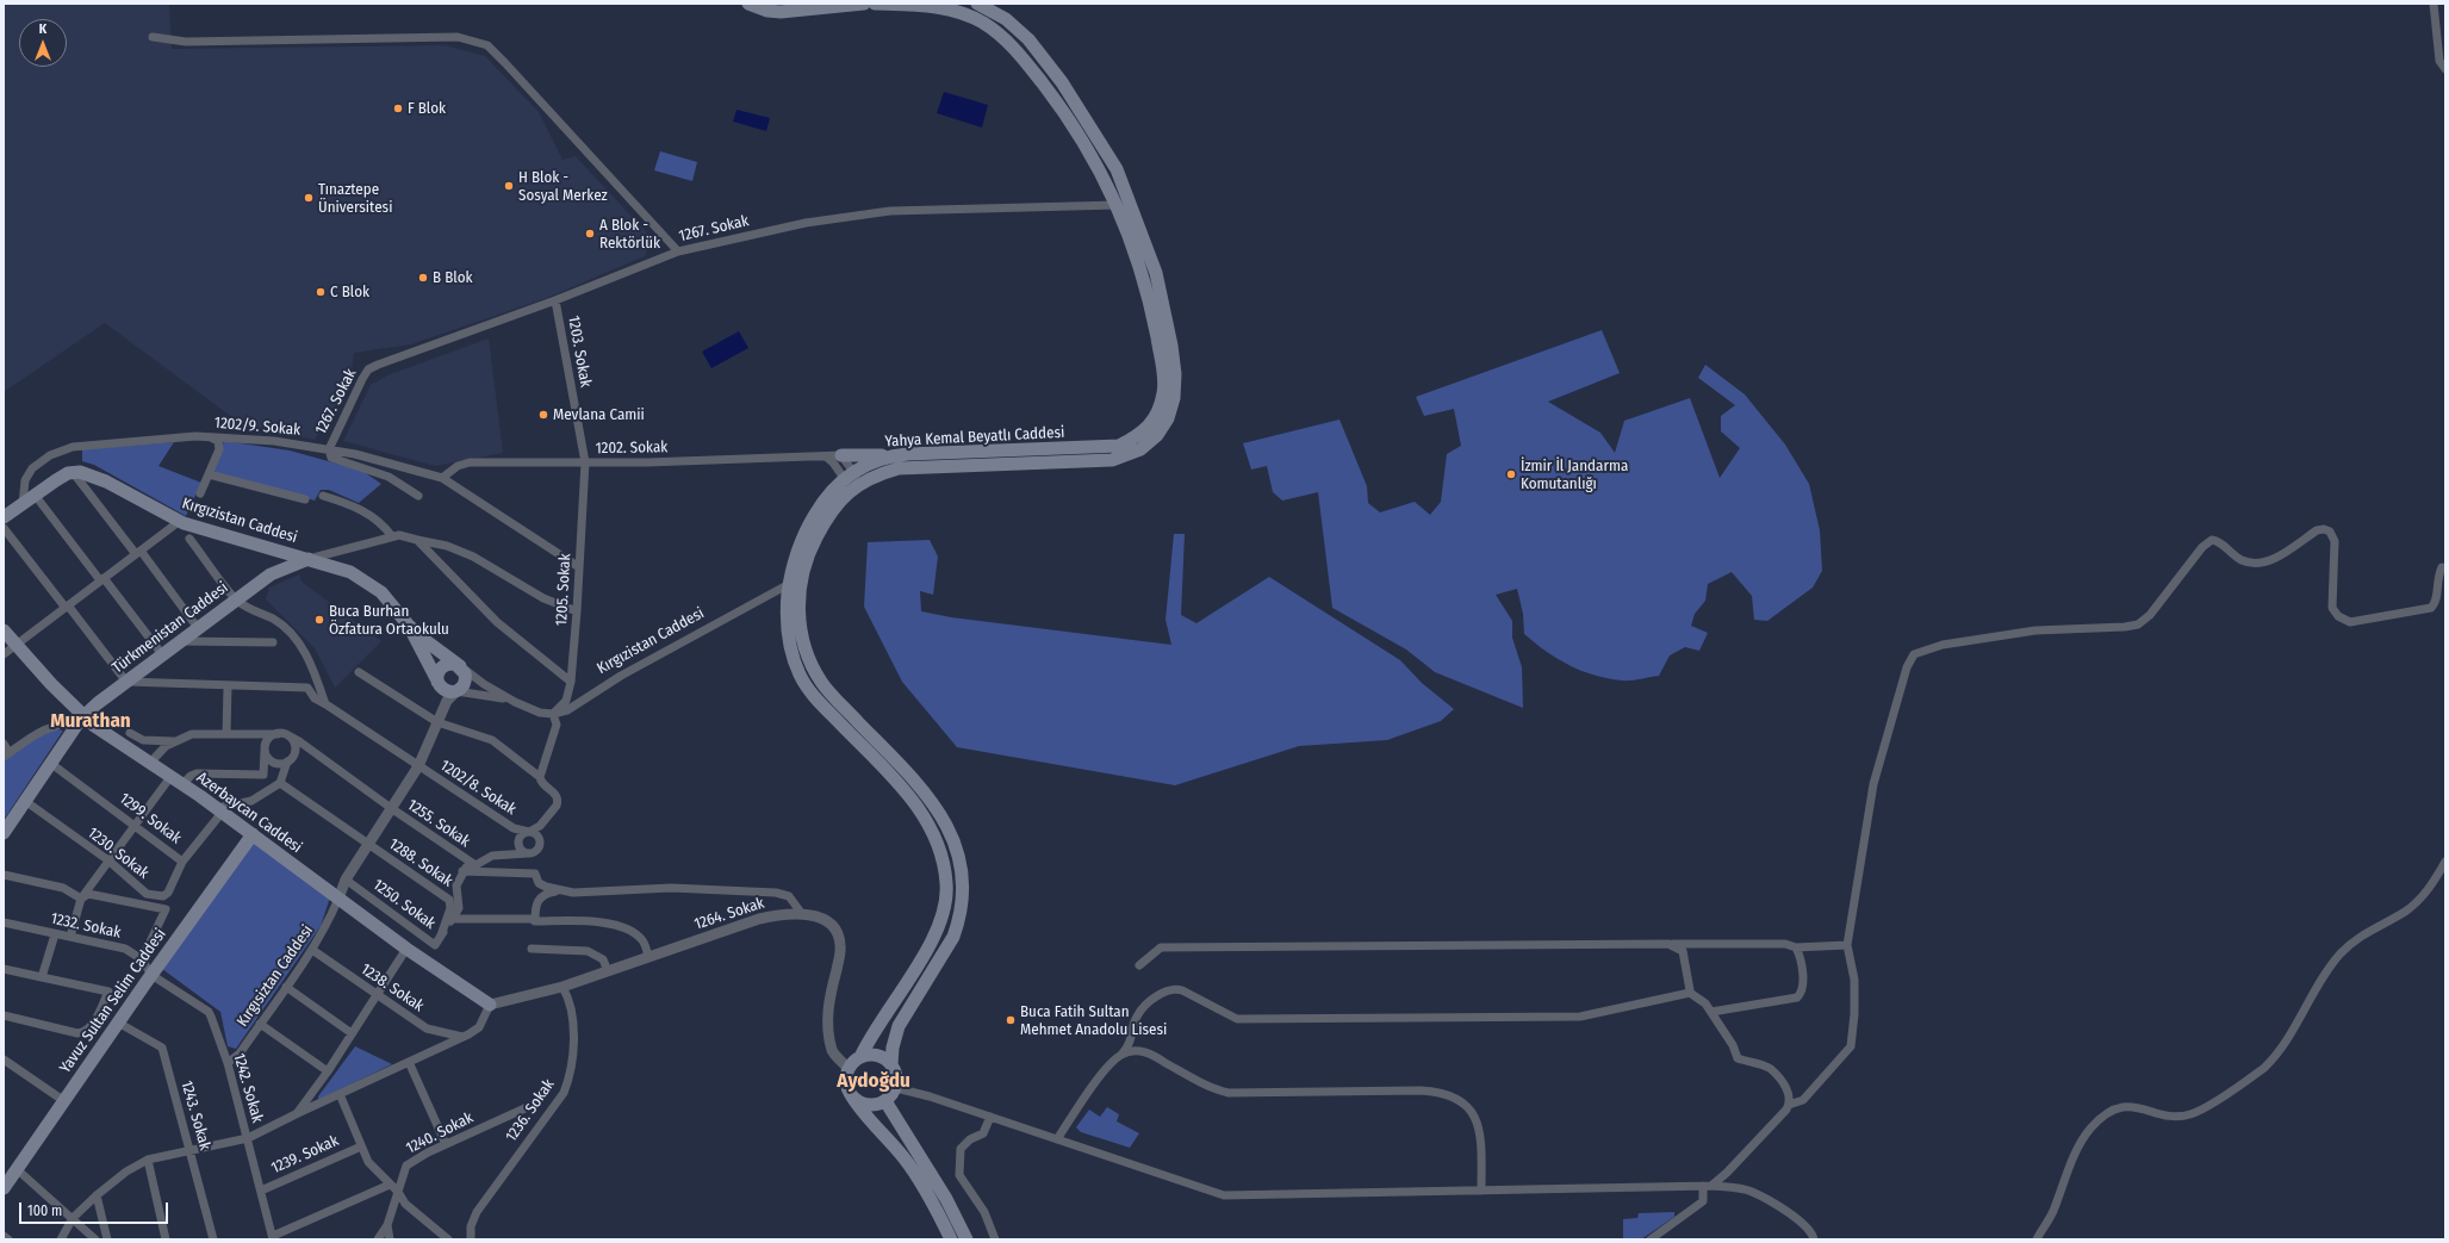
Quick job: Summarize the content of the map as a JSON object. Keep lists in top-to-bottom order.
{
  "streets": {
    "main road": [
      "Yahya Kemal Beyatlı Caddesi",
      "Kırgızistan Caddesi",
      "Türkmenistan Caddesi",
      "Azerbaycan Caddesi",
      "Yavuz Sultan Selim Caddesi"
    ],
    "street": [
      "1267. Sokak",
      "1203. Sokak",
      "1202/9. Sokak",
      "1202. Sokak",
      "1205. Sokak",
      "1202/8. Sokak",
      "1299. Sokak",
      "1255. Sokak",
      "1230. Sokak",
      "1288. Sokak",
      "1250. Sokak",
      "1264. Sokak",
      "1232. Sokak",
      "Kırgısiztan Caddesi",
      "1238. Sokak",
      "1242. Sokak",
      "1236. Sokak",
      "1243. Sokak",
      "1240. Sokak",
      "1239. Sokak"
    ]
  },
  "crossings": [
    ["1267. Sokak", "1203. Sokak"],
    ["1267. Sokak", "1202/9. Sokak"],
    ["1267. Sokak", "Yahya Kemal Beyatlı Caddesi"],
    ["1203. Sokak", "1202. Sokak"],
    ["1203. Sokak", "1205. Sokak"],
    ["1202/9. Sokak", "1202. Sokak"],
    ["1202/9. Sokak", "1205. Sokak"],
    ["Yahya Kemal Beyatlı Caddesi", "Kırgızistan Caddesi"],
    ["Yahya Kemal Beyatlı Caddesi", "1264. Sokak"],
    ["1202. Sokak", "1205. Sokak"],
    ["Kırgızistan Caddesi", "1205. Sokak"],
    ["Kırgızistan Caddesi", "Türkmenistan Caddesi"],
    ["Kırgızistan Caddesi", "1202/8. Sokak"],
    ["Kırgızistan Caddesi", "Azerbaycan Caddesi"],
    ["Kırgızistan Caddesi", "1255. Sokak"],
    ["Kırgızistan Caddesi", "1288. Sokak"],
    ["Kırgızistan Caddesi", "1250. Sokak"],
    ["Kırgızistan Caddesi", "Kırgısiztan Caddesi"],
    ["1205. Sokak", "Türkmenistan Caddesi"],
    ["Türkmenistan Caddesi", "1202/8. Sokak"],
    ["Türkmenistan Caddesi", "Azerbaycan Caddesi"],
    ["Türkmenistan Caddesi", "1299. Sokak"],
    ["Türkmenistan Caddesi", "1230. Sokak"],
    ["Azerbaycan Caddesi", "1299. Sokak"],
    ["Azerbaycan Caddesi", "1264. Sokak"],
    ["Azerbaycan Caddesi", "Kırgısiztan Caddesi"],
    ["Azerbaycan Caddesi", "Yavuz Sultan Selim Caddesi"],
    ["1255. Sokak", "1250. Sokak"],
    ["1288. Sokak", "1250. Sokak"],
    ["1264. Sokak", "1236. Sokak"],
    ["1232. Sokak", "Yavuz Sultan Selim Caddesi"],
    ["1232. Sokak", "1242. Sokak"],
    ["Kırgısiztan Caddesi", "1238. Sokak"],
    ["Kırgısiztan Caddesi", "1242. Sokak"],
    ["Yavuz Sultan Selim Caddesi", "1242. Sokak"],
    ["Yavuz Sultan Selim Caddesi", "1243. Sokak"],
    ["1242. Sokak", "1239. Sokak"]
  ],
  "districts": ["Murathan", "Aydoğdu"],
  "places": [
    "F Blok",
    "H Blok - Sosyal Merkez",
    "Tınaztepe Üniversitesi",
    "A Blok - Rektörlük",
    "B Blok",
    "C Blok",
    "Mevlana Camii",
    "İzmir İl Jandarma Komutanlığı",
    "Buca Burhan Özfatura Ortaokulu",
    "Buca Fatih Sultan Mehmet Anadolu Lisesi"
  ],
  "scale_bar": "100 m",
  "north": "top"
}
